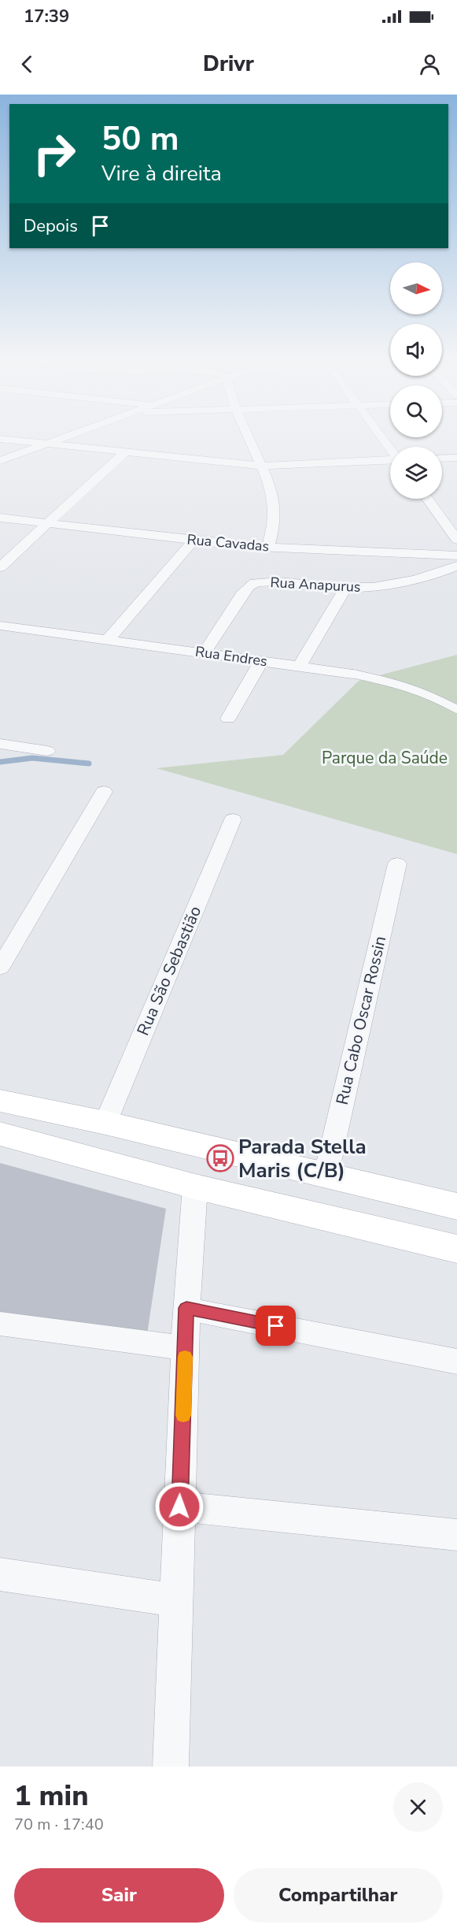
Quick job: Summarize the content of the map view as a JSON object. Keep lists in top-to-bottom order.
{
  "streets": {
    "street": [
      "Rua Cavadas",
      "Rua Anapurus",
      "Rua Endres",
      "Rua São Sebastião",
      "Rua Cabo Oscar Rossin"
    ]
  },
  "crossings": [
    ["Rua Anapurus", "Rua Endres"]
  ],
  "parks": ["Parque da Saúde"],
  "places": {
    "bus stop": ["Parada Stella Maris (C/B)"]
  },
  "north": "right",
  "page": {
    "status": "17:39",
    "header": "Drivr",
    "turn": ["50 m", "Vire à direita"],
    "then": "Depois",
    "heading": ["1 min", "70 m · 17:40"],
    "buttons": ["Sair", "Compartilhar"]
  }
}
